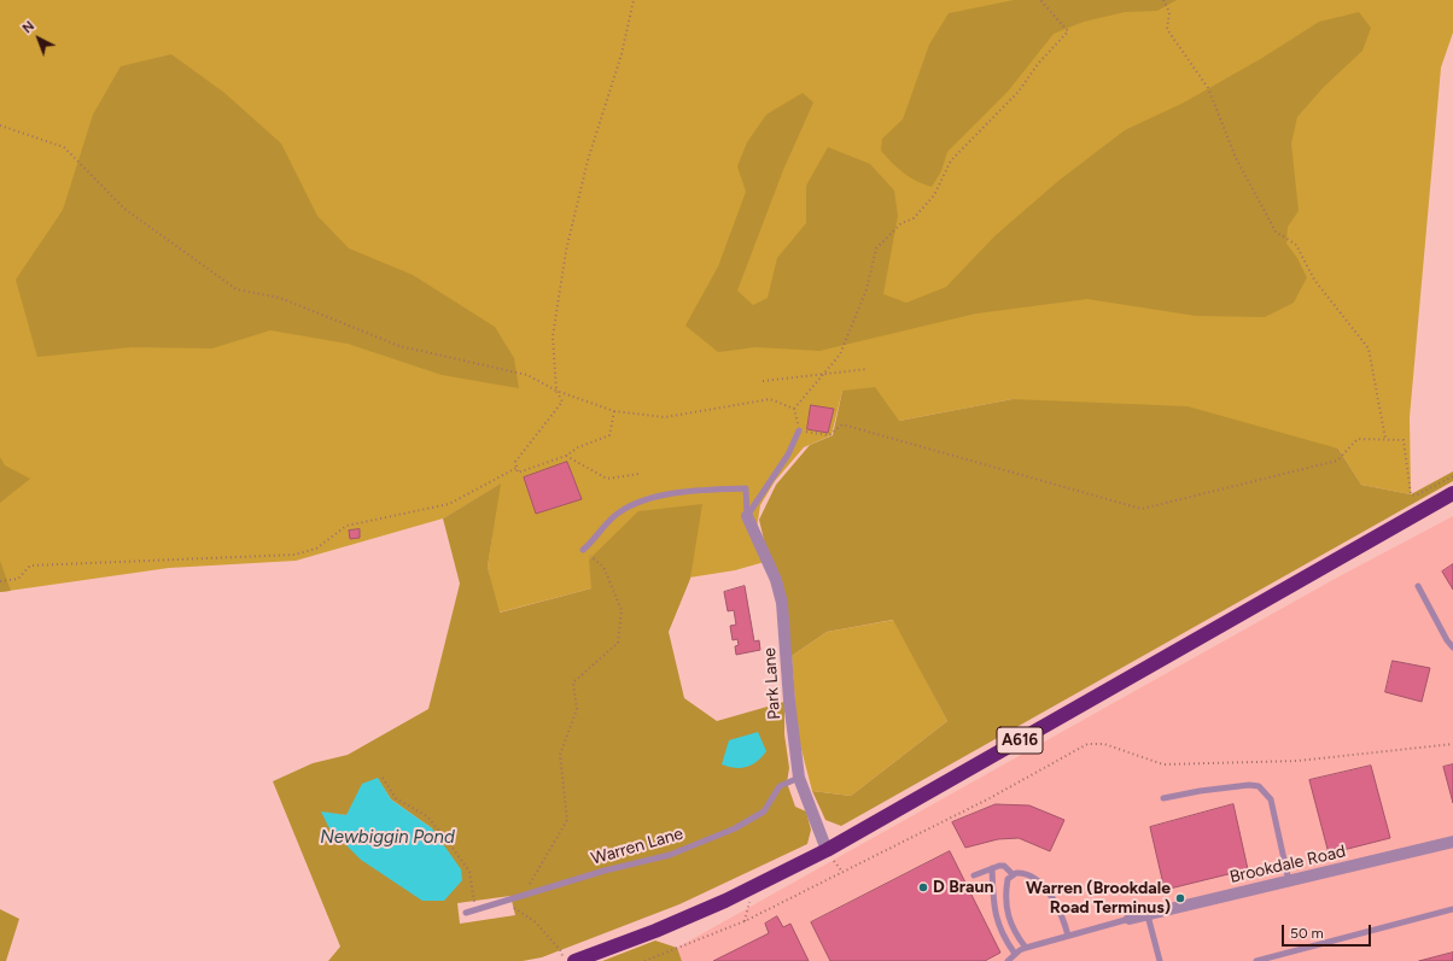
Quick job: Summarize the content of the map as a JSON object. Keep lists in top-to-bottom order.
{
  "streets": {
    "highway": ["A616"],
    "street": ["Park Lane", "Brookdale Road"],
    "lane": ["Warren Lane"]
  },
  "crossings": [
    ["Park Lane", "A616"],
    ["Park Lane", "Warren Lane"]
  ],
  "water": ["Newbiggin Pond"],
  "places": ["D Braun", "Warren (Brookdale Road Terminus)"],
  "scale_bar": "50 m",
  "north": "top left"
}
